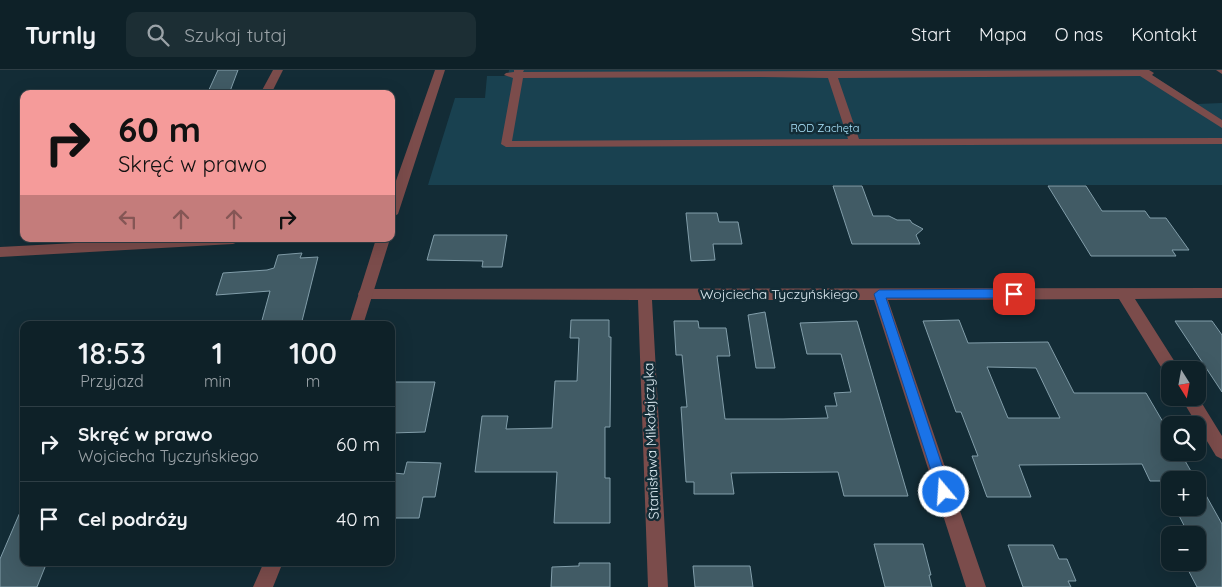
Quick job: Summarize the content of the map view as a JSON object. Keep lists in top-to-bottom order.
{
  "streets": {
    "street": ["Wojciecha Tyczyńskiego", "Stanisława Mikołajczyka"]
  },
  "crossings": [
    ["Wojciecha Tyczyńskiego", "Stanisława Mikołajczyka"]
  ],
  "parks": ["ROD Zachęta"],
  "north": "bottom",
  "page": {
    "header": "Turnly",
    "search": "Szukaj tutaj",
    "nav": [
      "Start",
      "Mapa",
      "O nas",
      "Kontakt"
    ],
    "turn": ["60 m", "Skręć w prawo"],
    "eta": [
      "18:53",
      "Przyjazd",
      "1",
      "min",
      "100",
      "m"
    ],
    "map_buttons": ["+", "−"],
    "list": [
      {
        "name": "Skręć w prawo",
        "note": "Wojciecha Tyczyńskiego",
        "value": "60 m"
      },
      {
        "name": "Cel podróży",
        "value": "40 m"
      }
    ]
  }
}
